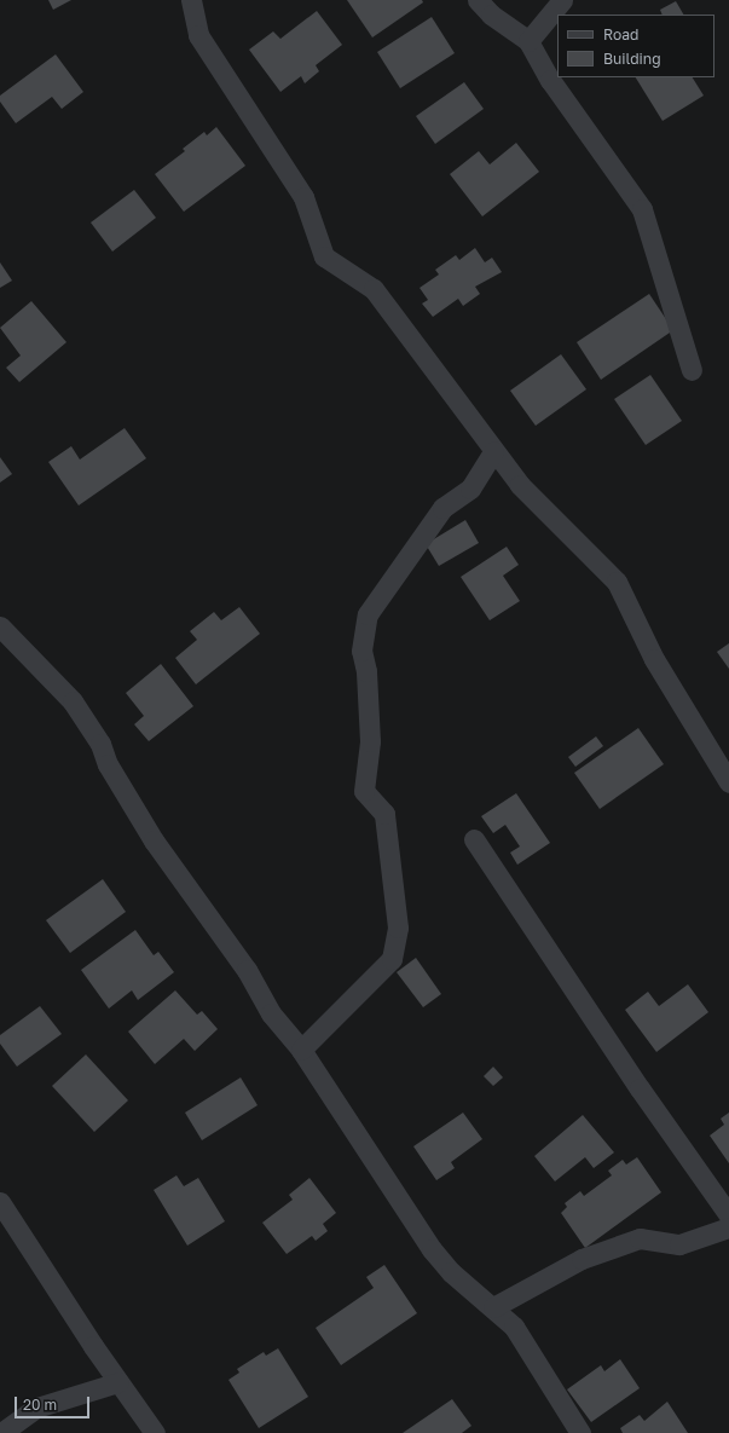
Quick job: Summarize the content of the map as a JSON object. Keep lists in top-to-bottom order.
{
  "legend": ["Road", "Building"],
  "scale_bar": "20 m"
}
